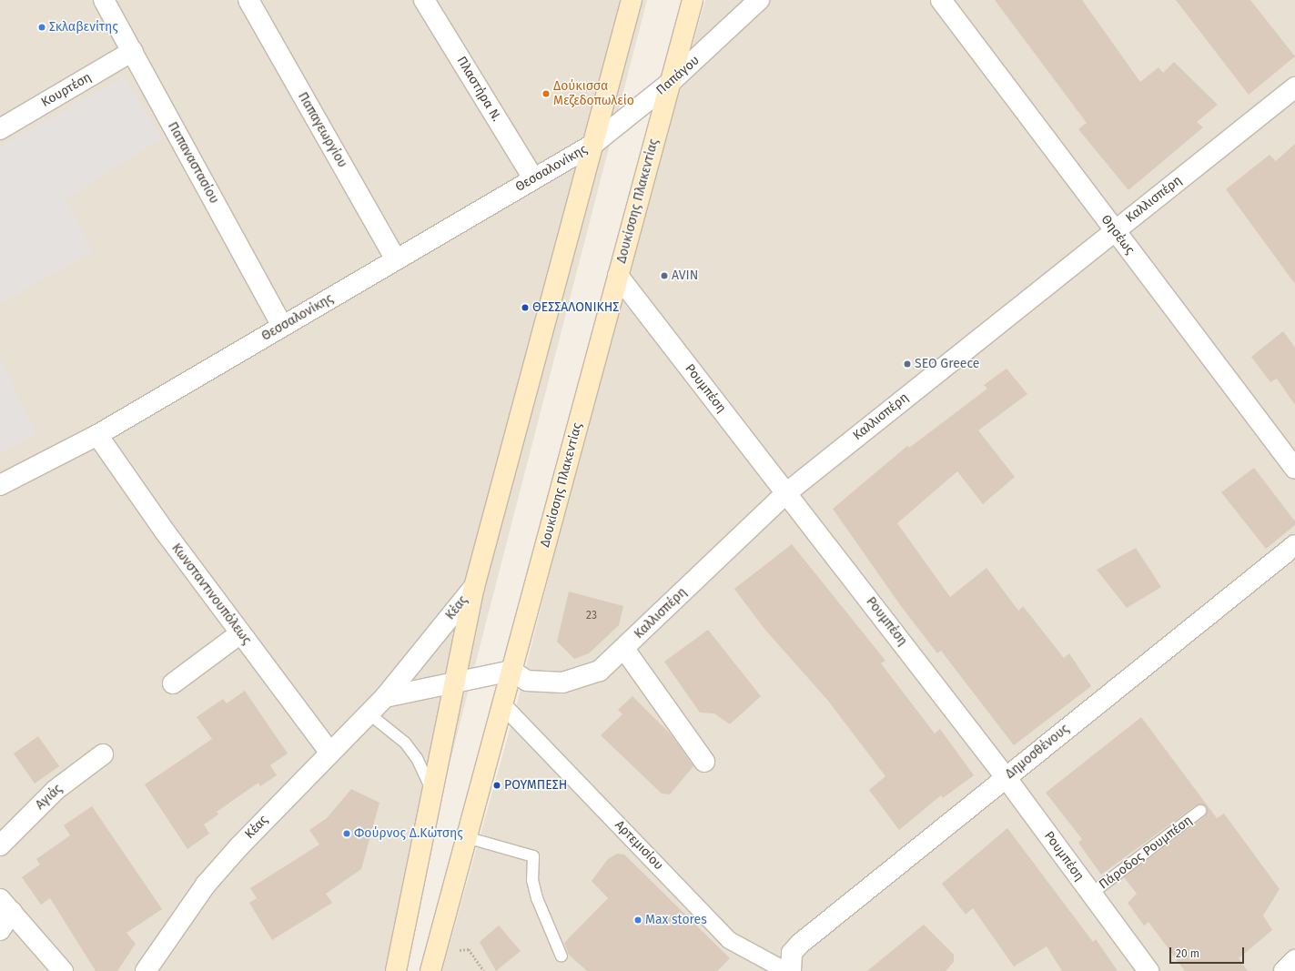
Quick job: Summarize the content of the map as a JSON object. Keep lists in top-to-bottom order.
{
  "streets": {
    "main road": ["Δουκίσσης Πλακεντίας"],
    "street": [
      "Παπάγου",
      "Πλαστήρα Ν.",
      "Κουρτέση",
      "Παπαγεωργίου",
      "Παπαναστασίου",
      "Θεσσαλονίκης",
      "Καλλισπέρη",
      "Θησέως",
      "Ρουμπέση",
      "Κωνσταντινουπόλεως",
      "Κέας",
      "Δημοσθένους",
      "Αγιάς",
      "Αρτεμισίου"
    ],
    "lane": ["Πάροδος Ρουμπέση"]
  },
  "crossings": [
    ["Παπάγου", "Θεσσαλονίκης"],
    ["Παπάγου", "Δουκίσσης Πλακεντίας"],
    ["Πλαστήρα Ν.", "Θεσσαλονίκης"],
    ["Κουρτέση", "Παπαναστασίου"],
    ["Παπαγεωργίου", "Θεσσαλονίκης"],
    ["Παπαναστασίου", "Θεσσαλονίκης"],
    ["Θεσσαλονίκης", "Κωνσταντινουπόλεως"],
    ["Καλλισπέρη", "Δουκίσσης Πλακεντίας"],
    ["Καλλισπέρη", "Θησέως"],
    ["Καλλισπέρη", "Ρουμπέση"],
    ["Δουκίσσης Πλακεντίας", "Ρουμπέση"],
    ["Δουκίσσης Πλακεντίας", "Αρτεμισίου"],
    ["Ρουμπέση", "Δημοσθένους"],
    ["Ρουμπέση", "Πάροδος Ρουμπέση"],
    ["Κωνσταντινουπόλεως", "Κέας"],
    ["Δημοσθένους", "Αρτεμισίου"]
  ],
  "places": [
    "Σκλαβενίτης",
    "Δούκισσα Μεζεδοπωλείο",
    "AVIN",
    "ΘΕΣΣΑΛΟΝΙΚΗΣ",
    "SEO Greece",
    "ΡΟΥΜΠΕΣΗ",
    "Φούρνος Δ.Κώτσης",
    "Max stores"
  ],
  "house_numbers": ["23"],
  "scale_bar": "20 m"
}
